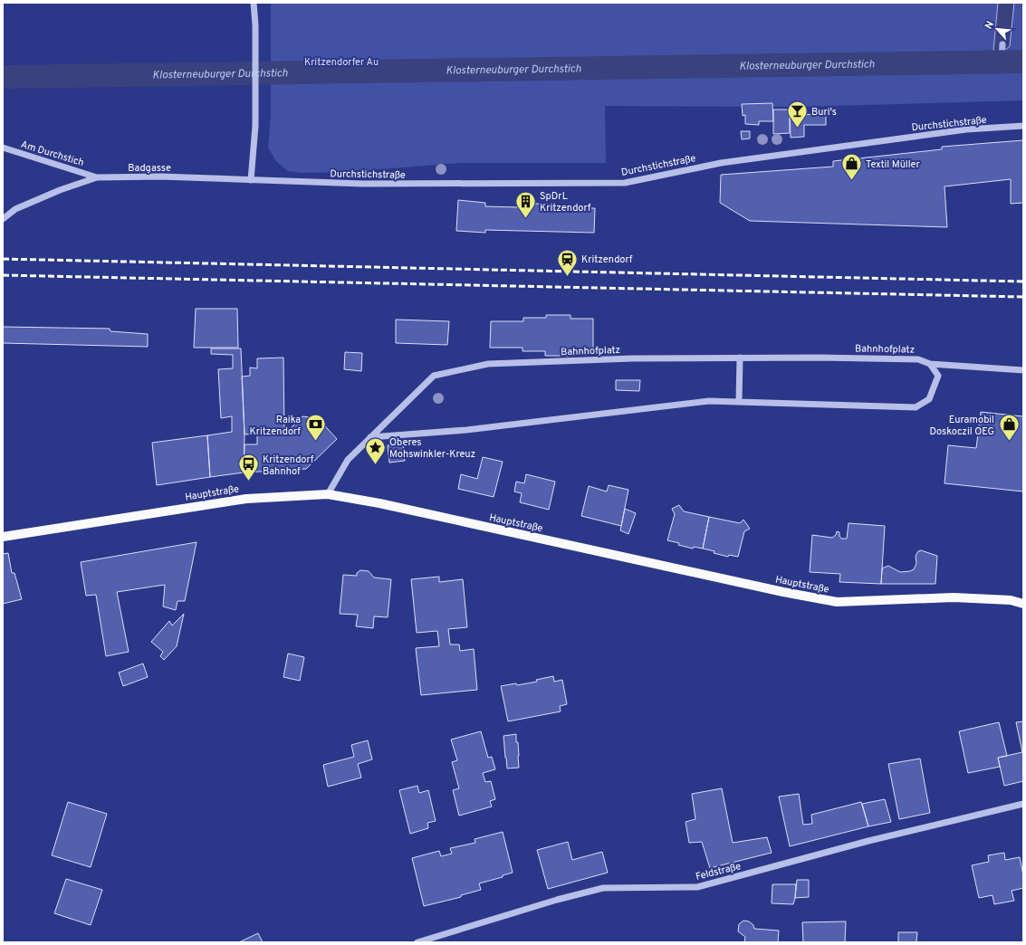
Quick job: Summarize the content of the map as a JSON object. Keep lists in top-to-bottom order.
{
  "streets": {
    "main road": ["Hauptstraße"],
    "street": [
      "Durchstichstraße",
      "Am Durchstich",
      "Badgasse",
      "Bahnhofplatz",
      "Feldstraße"
    ]
  },
  "crossings": [
    ["Durchstichstraße", "Badgasse"],
    ["Am Durchstich", "Badgasse"],
    ["Bahnhofplatz", "Hauptstraße"]
  ],
  "water": ["Klosterneuburger Durchstich"],
  "parks": ["Kritzendorfer Au"],
  "places": {
    "bar": ["Buri's"],
    "shop": ["Textil Müller", "Euramobil Doskoczil OEG"],
    "building": ["SpDrL Kritzendorf"],
    "station": ["Kritzendorf"],
    "bank": ["Raika Kritzendorf"],
    "place": ["Oberes Mohswinkler-Kreuz"],
    "bus stop": ["Kritzendorf Bahnhof"]
  },
  "north": "top left"
}
